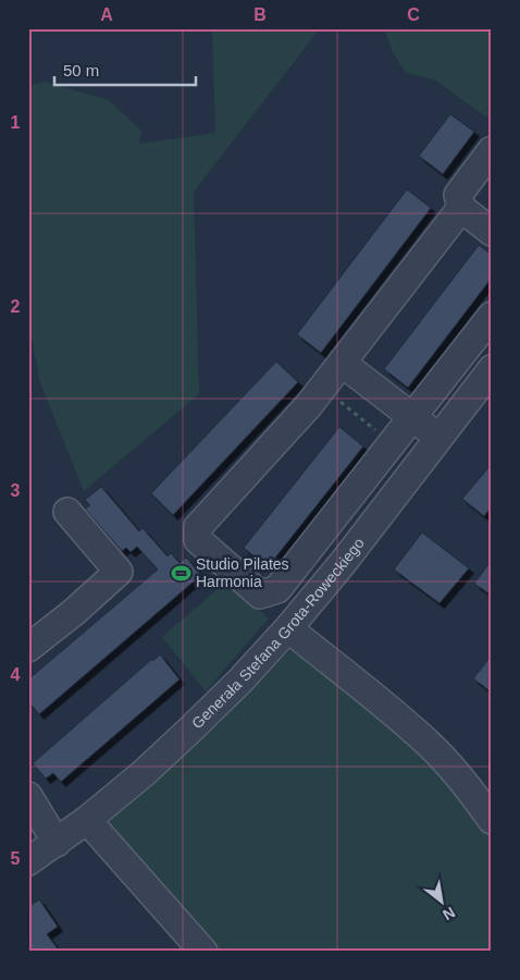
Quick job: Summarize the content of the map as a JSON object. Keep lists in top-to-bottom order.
{
  "streets": {
    "street": ["Generała Stefana Grota-Roweckiego"]
  },
  "places": {
    "sports": ["Studio Pilates Harmonia"]
  },
  "scale_bar": "50 m",
  "north": "bottom right",
  "grid": {
    "columns": ["A", "B", "C"],
    "rows": [
      "1",
      "2",
      "3",
      "4",
      "5"
    ]
  }
}
